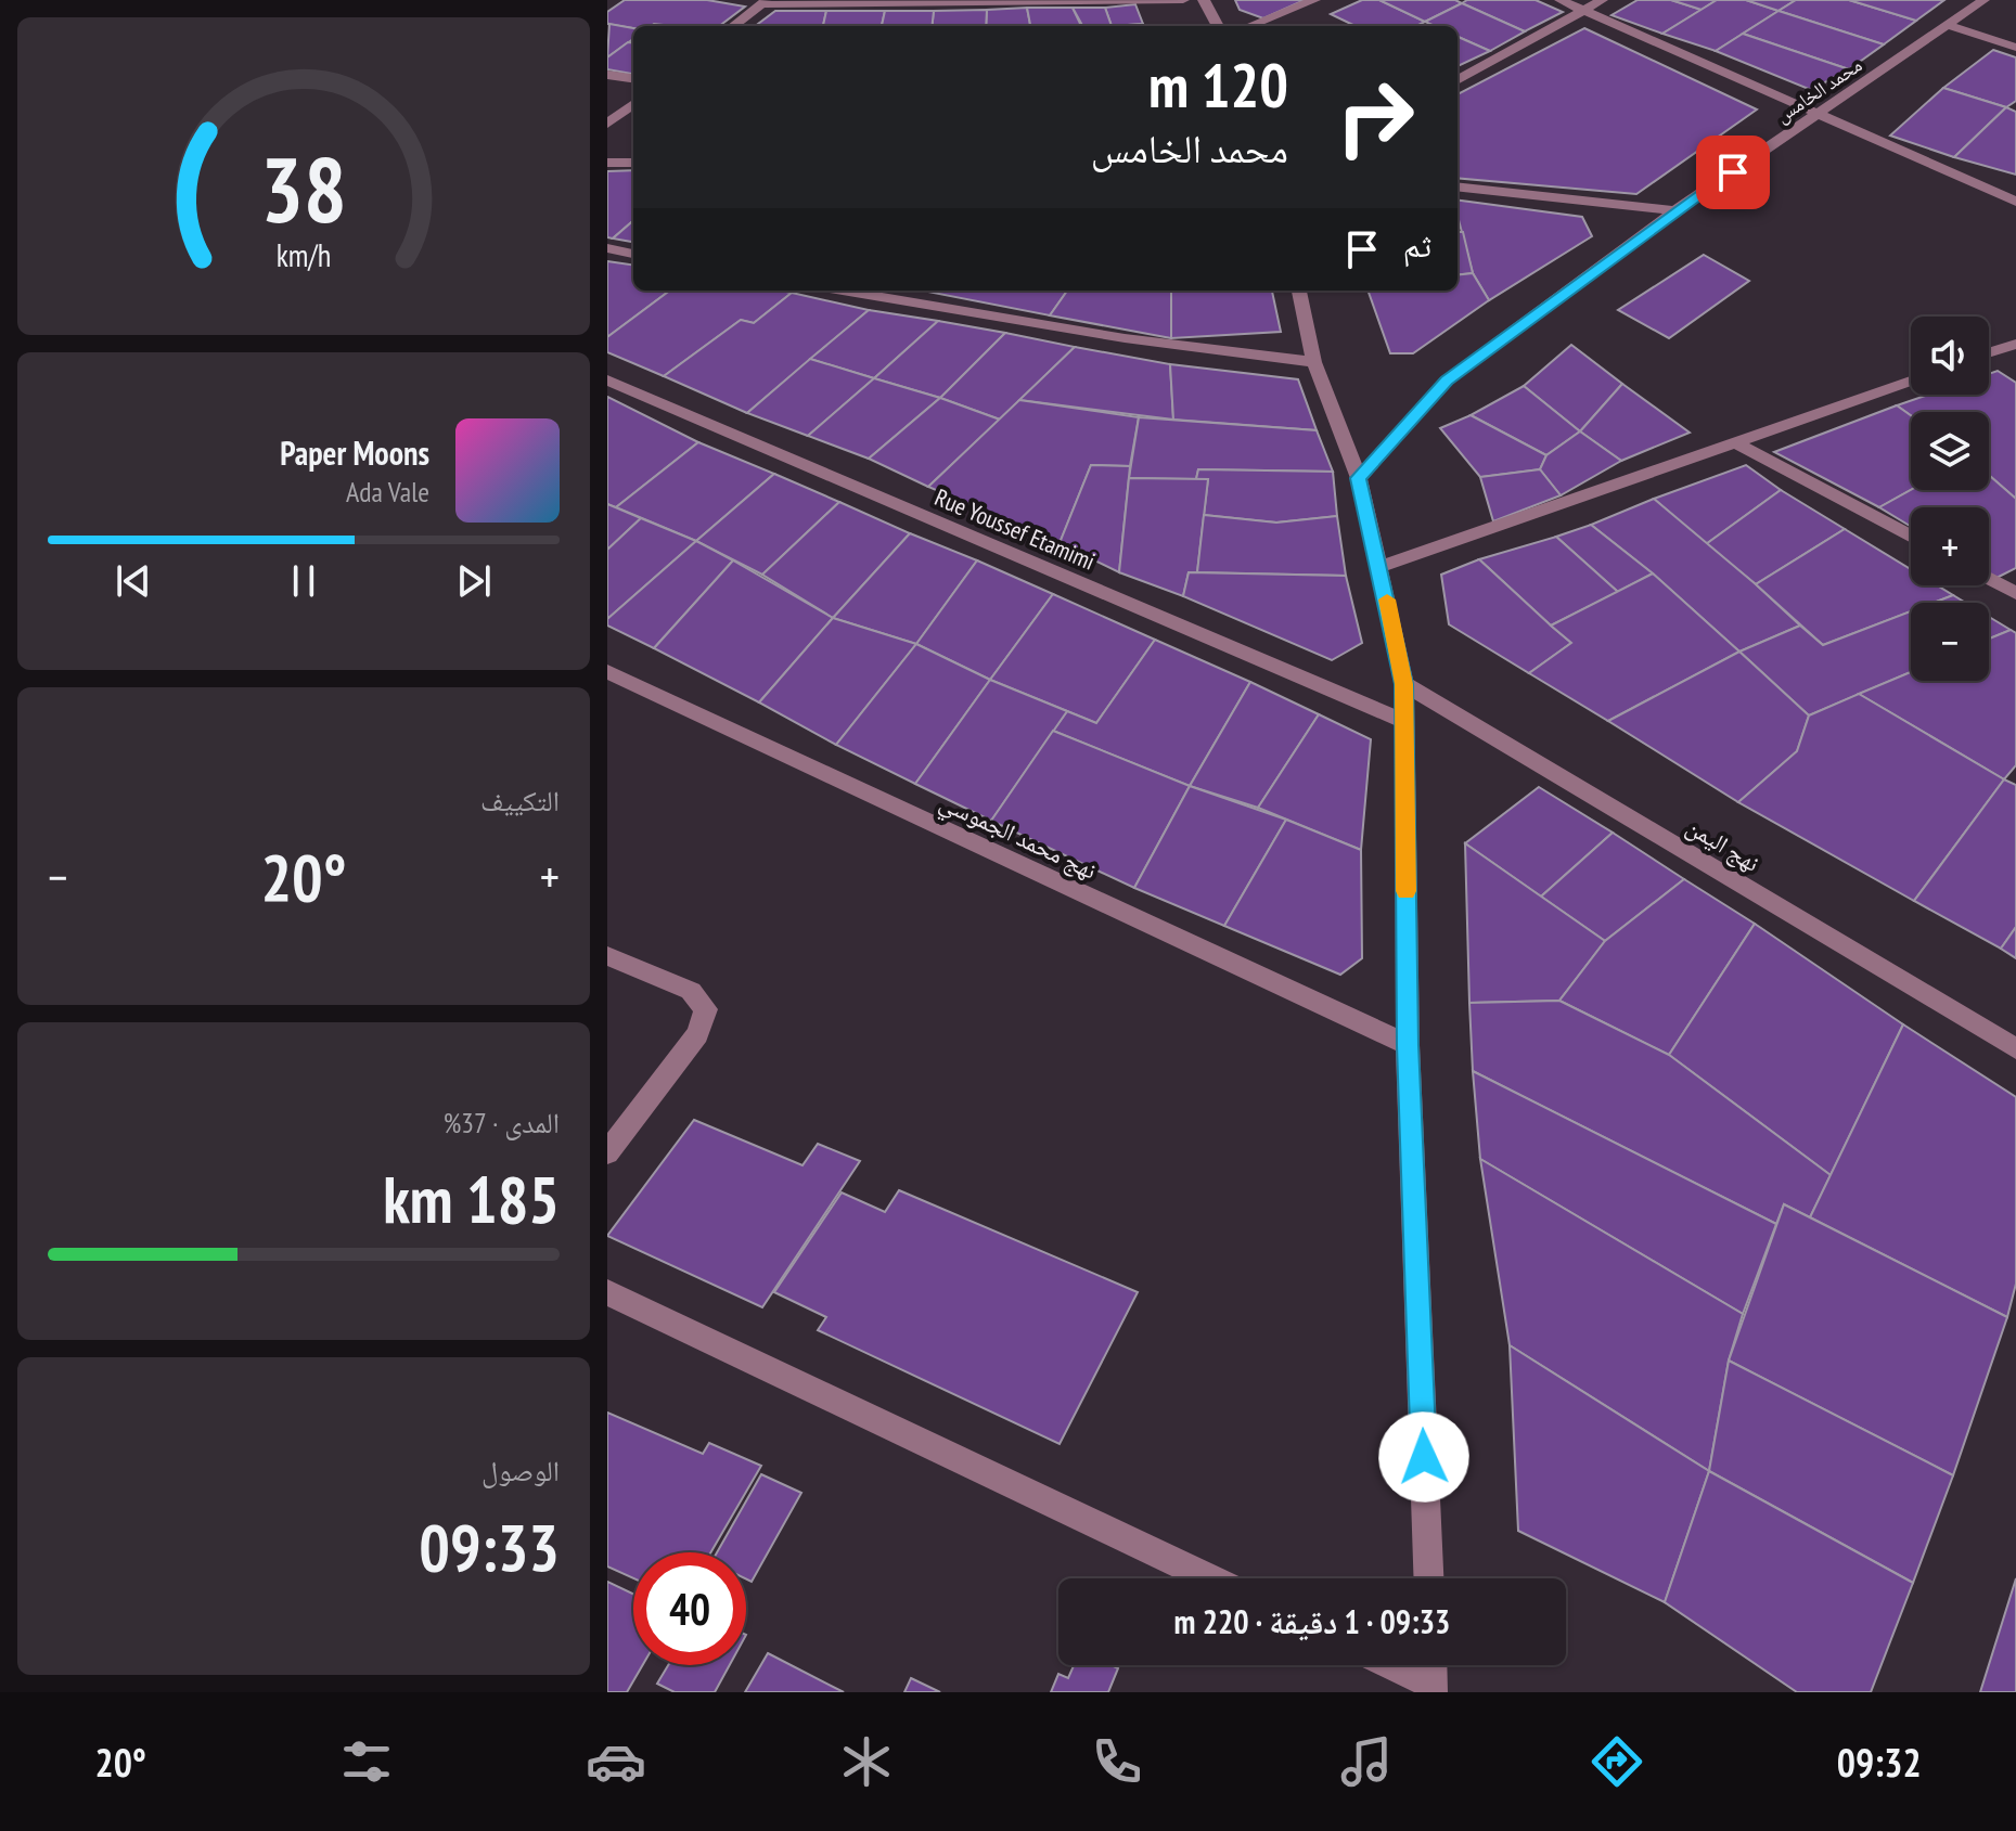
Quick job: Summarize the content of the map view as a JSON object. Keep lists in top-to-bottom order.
{
  "streets": {
    "street": [
      "محمد الخامس",
      "Rue Youssef Etamimi",
      "نهج محمد الجموسي",
      "نهج اليمن"
    ]
  },
  "page": {
    "turn": ["120 m", "محمد الخامس"],
    "then": "ثم",
    "map_buttons": ["+", "−"],
    "song": ["Paper Moons", "Ada Vale"],
    "tile": [
      "التكييف",
      ["المدى · 37%", "185 km"],
      ["الوصول", "09:33"]
    ],
    "heat": ["−", "20°", "+"],
    "limit": "40",
    "trip": "09:33 · 1 دقيقة · 220 m",
    "tabs": ["09:32", "20°"],
    "gauge": ["38", "km/h"]
  }
}
